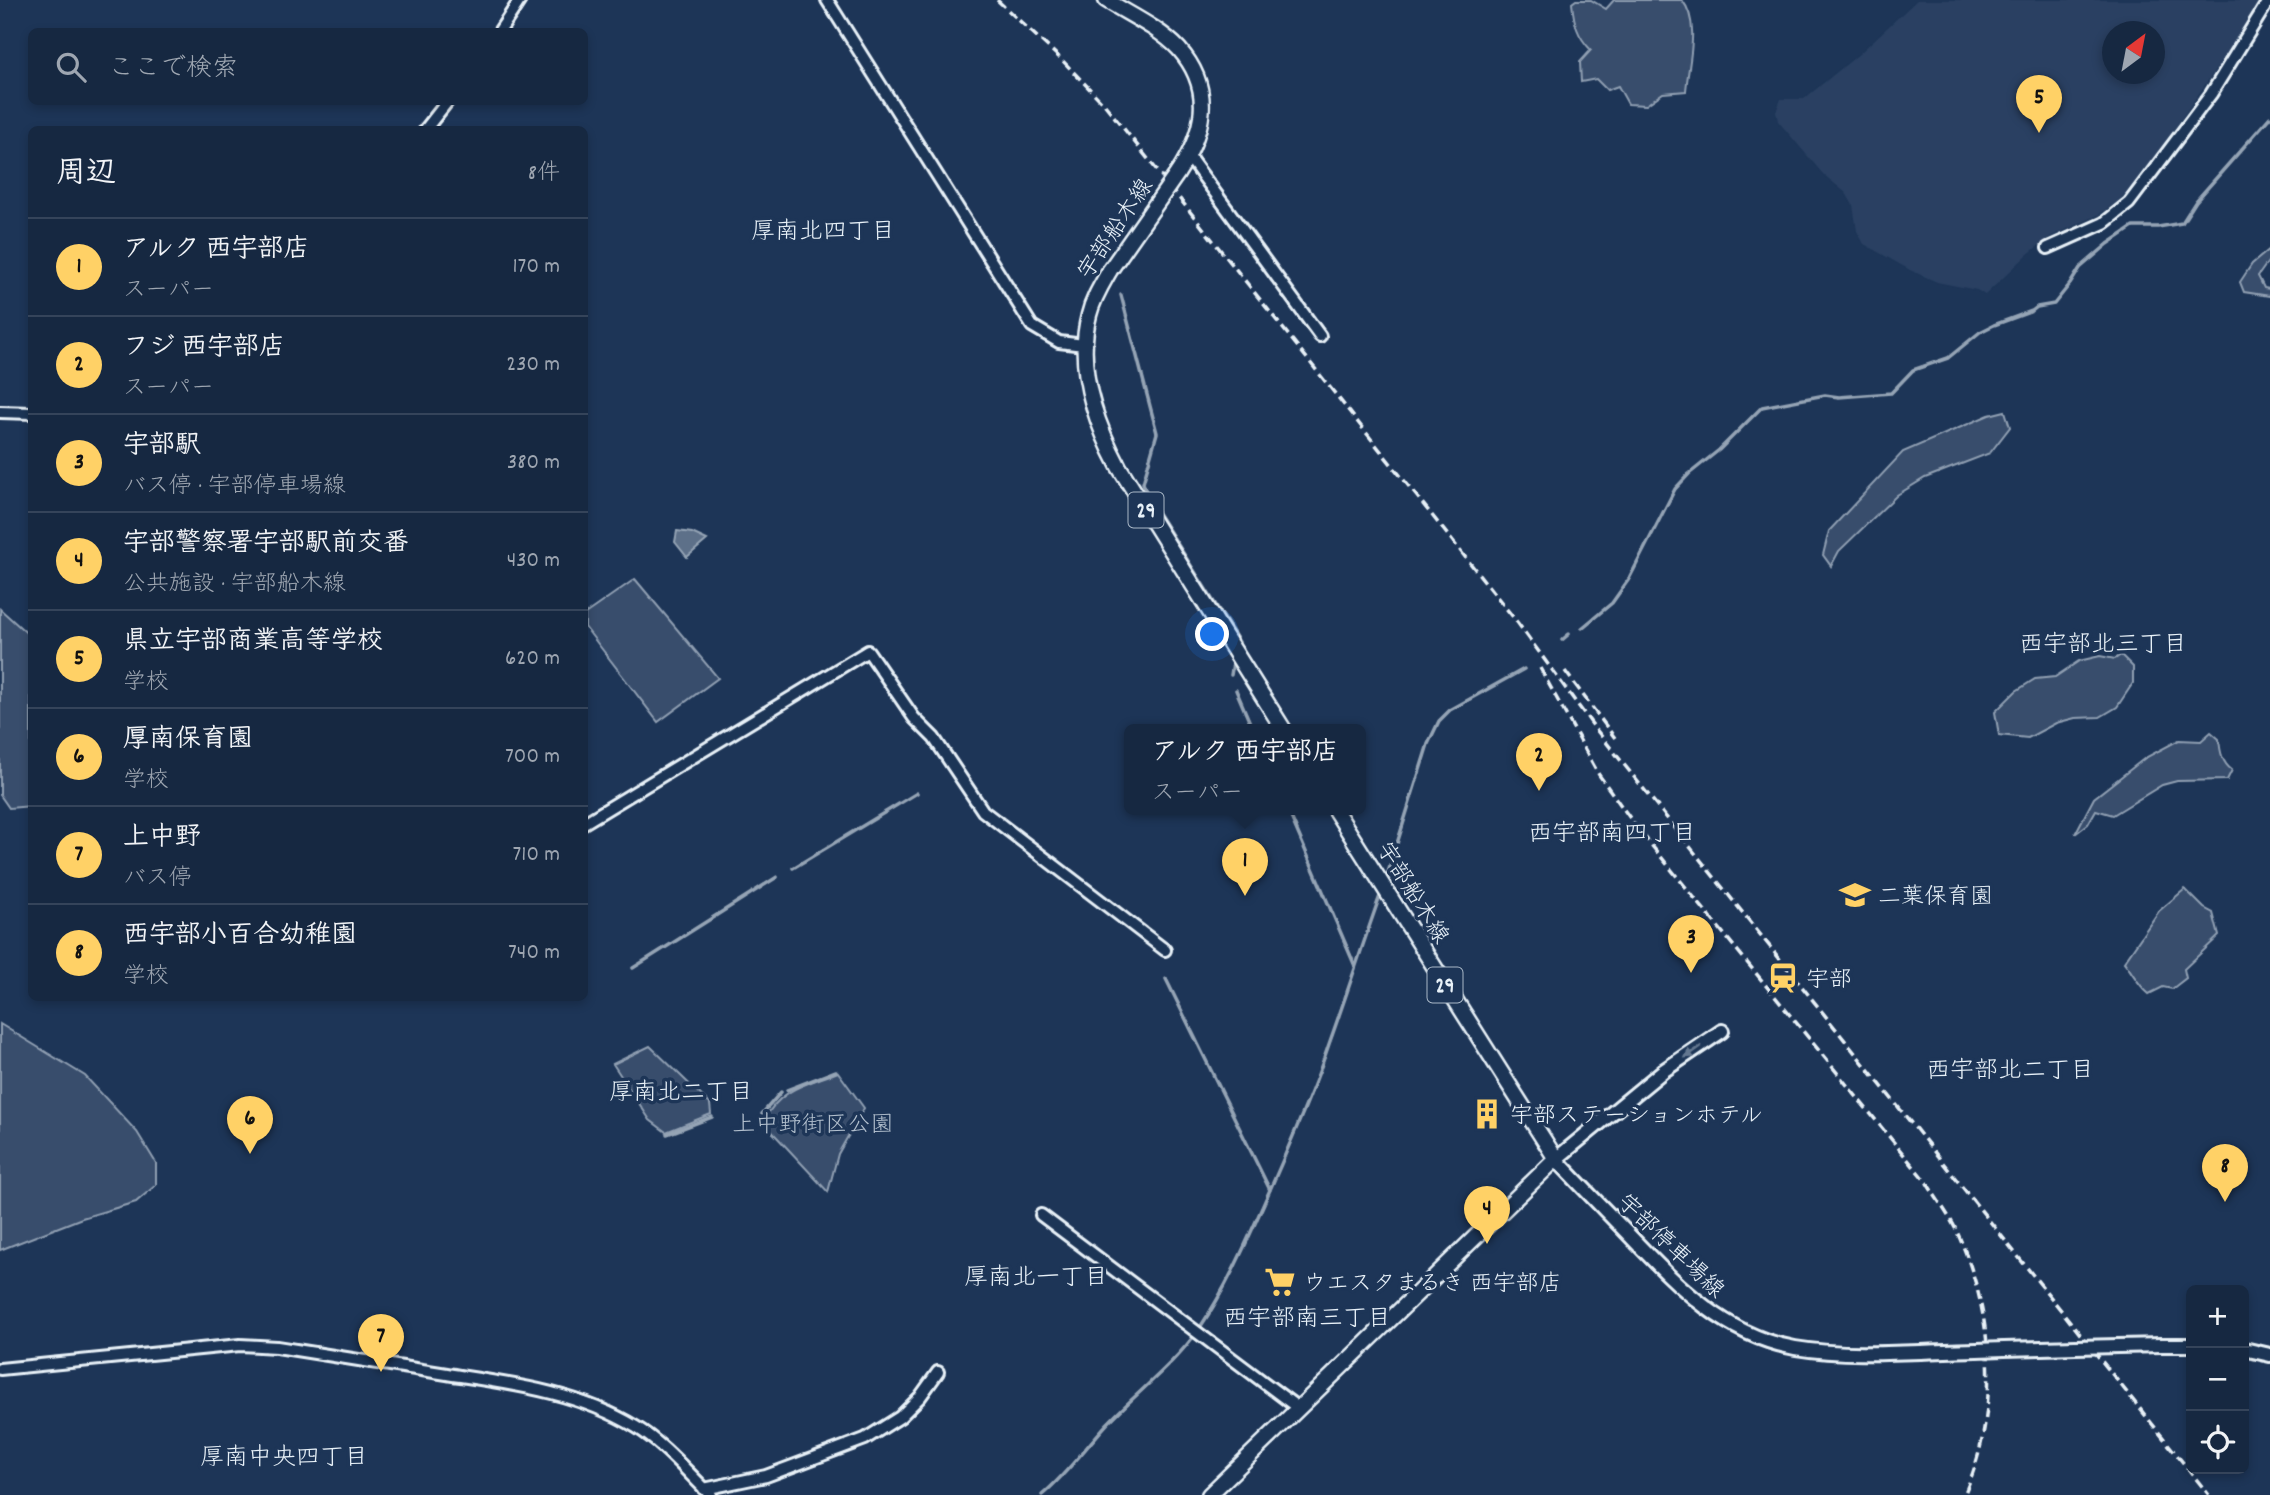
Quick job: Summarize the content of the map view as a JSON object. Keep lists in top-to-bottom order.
{
  "streets": {
    "main road": ["宇部船木線", "29", "宇部停車場線"]
  },
  "crossings": [
    ["宇部船木線", "宇部停車場線"]
  ],
  "districts": [
    "厚南北四丁目",
    "西宇部北三丁目",
    "西宇部南四丁目",
    "西宇部北二丁目",
    "厚南北二丁目",
    "厚南北一丁目",
    "西宇部南三丁目",
    "厚南中央四丁目"
  ],
  "parks": ["上中野街区公園"],
  "places": {
    "school or university": ["二葉保育園"],
    "station": ["宇部"],
    "building": ["宇部ステーションホテル"],
    "supermarket": ["ウエスタまるき 西宇部店"]
  },
  "north": "top right",
  "page": {
    "search": "ここで検索",
    "pins": [
      "5",
      "2",
      "1",
      "3",
      "6",
      "8",
      "4",
      "7"
    ],
    "heading": ["周辺", "8件"],
    "list": [
      {
        "mark": "1",
        "name": "アルク 西宇部店",
        "note": "スーパー",
        "value": "170 m"
      },
      {
        "mark": "2",
        "name": "フジ 西宇部店",
        "note": "スーパー",
        "value": "230 m"
      },
      {
        "mark": "3",
        "name": "宇部駅",
        "note": "バス停 · 宇部停車場線",
        "value": "380 m"
      },
      {
        "mark": "4",
        "name": "宇部警察署宇部駅前交番",
        "note": "公共施設 · 宇部船木線",
        "value": "430 m"
      },
      {
        "mark": "5",
        "name": "県立宇部商業高等学校",
        "note": "学校",
        "value": "620 m"
      },
      {
        "mark": "6",
        "name": "厚南保育園",
        "note": "学校",
        "value": "700 m"
      },
      {
        "mark": "7",
        "name": "上中野",
        "note": "バス停",
        "value": "710 m"
      },
      {
        "mark": "8",
        "name": "西宇部小百合幼稚園",
        "note": "学校",
        "value": "740 m"
      }
    ],
    "popup": ["アルク 西宇部店", "スーパー"],
    "map_buttons": ["+", "−"]
  }
}
